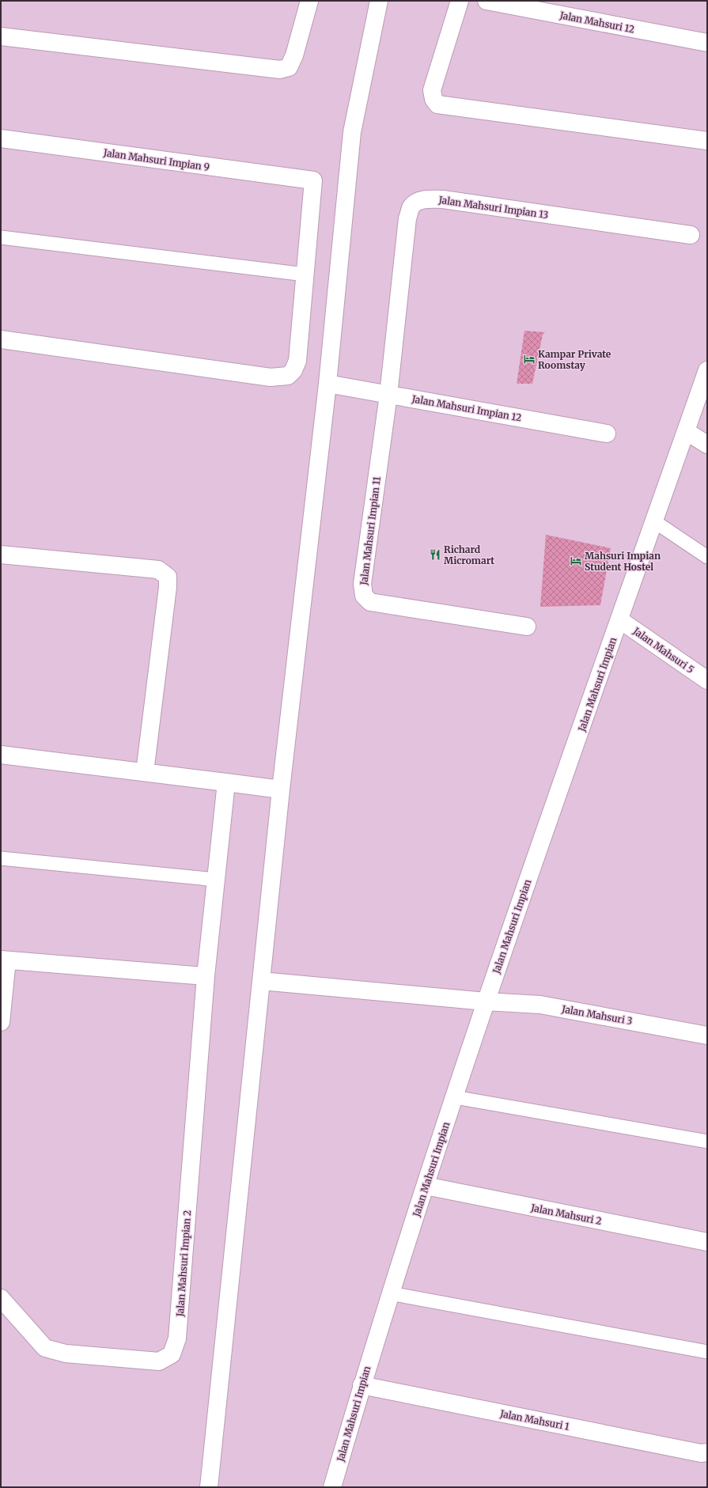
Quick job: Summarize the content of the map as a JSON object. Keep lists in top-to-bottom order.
{
  "streets": {
    "street": [
      "Jalan Mahsuri 12",
      "Jalan Mahsuri Impian 9",
      "Jalan Mahsuri Impian 13",
      "Jalan Mahsuri Impian 12",
      "Jalan Mahsuri Impian 11",
      "Jalan Mahsuri 5",
      "Jalan Mahsuri Impian",
      "Jalan Mahsuri 3",
      "Jalan Mahsuri 2",
      "Jalan Mahsuri Impian 2",
      "Jalan Mahsuri 1"
    ]
  },
  "crossings": [
    ["Jalan Mahsuri Impian 13", "Jalan Mahsuri Impian 12"],
    ["Jalan Mahsuri Impian 13", "Jalan Mahsuri Impian 11"],
    ["Jalan Mahsuri Impian 12", "Jalan Mahsuri Impian 11"],
    ["Jalan Mahsuri 5", "Jalan Mahsuri Impian"],
    ["Jalan Mahsuri Impian", "Jalan Mahsuri 3"],
    ["Jalan Mahsuri Impian", "Jalan Mahsuri 2"],
    ["Jalan Mahsuri Impian", "Jalan Mahsuri 1"]
  ],
  "places": {
    "hotel": ["Kampar Private Roomstay", "Mahsuri Impian Student Hostel"],
    "restaurant": ["Richard Micromart"]
  }
}
